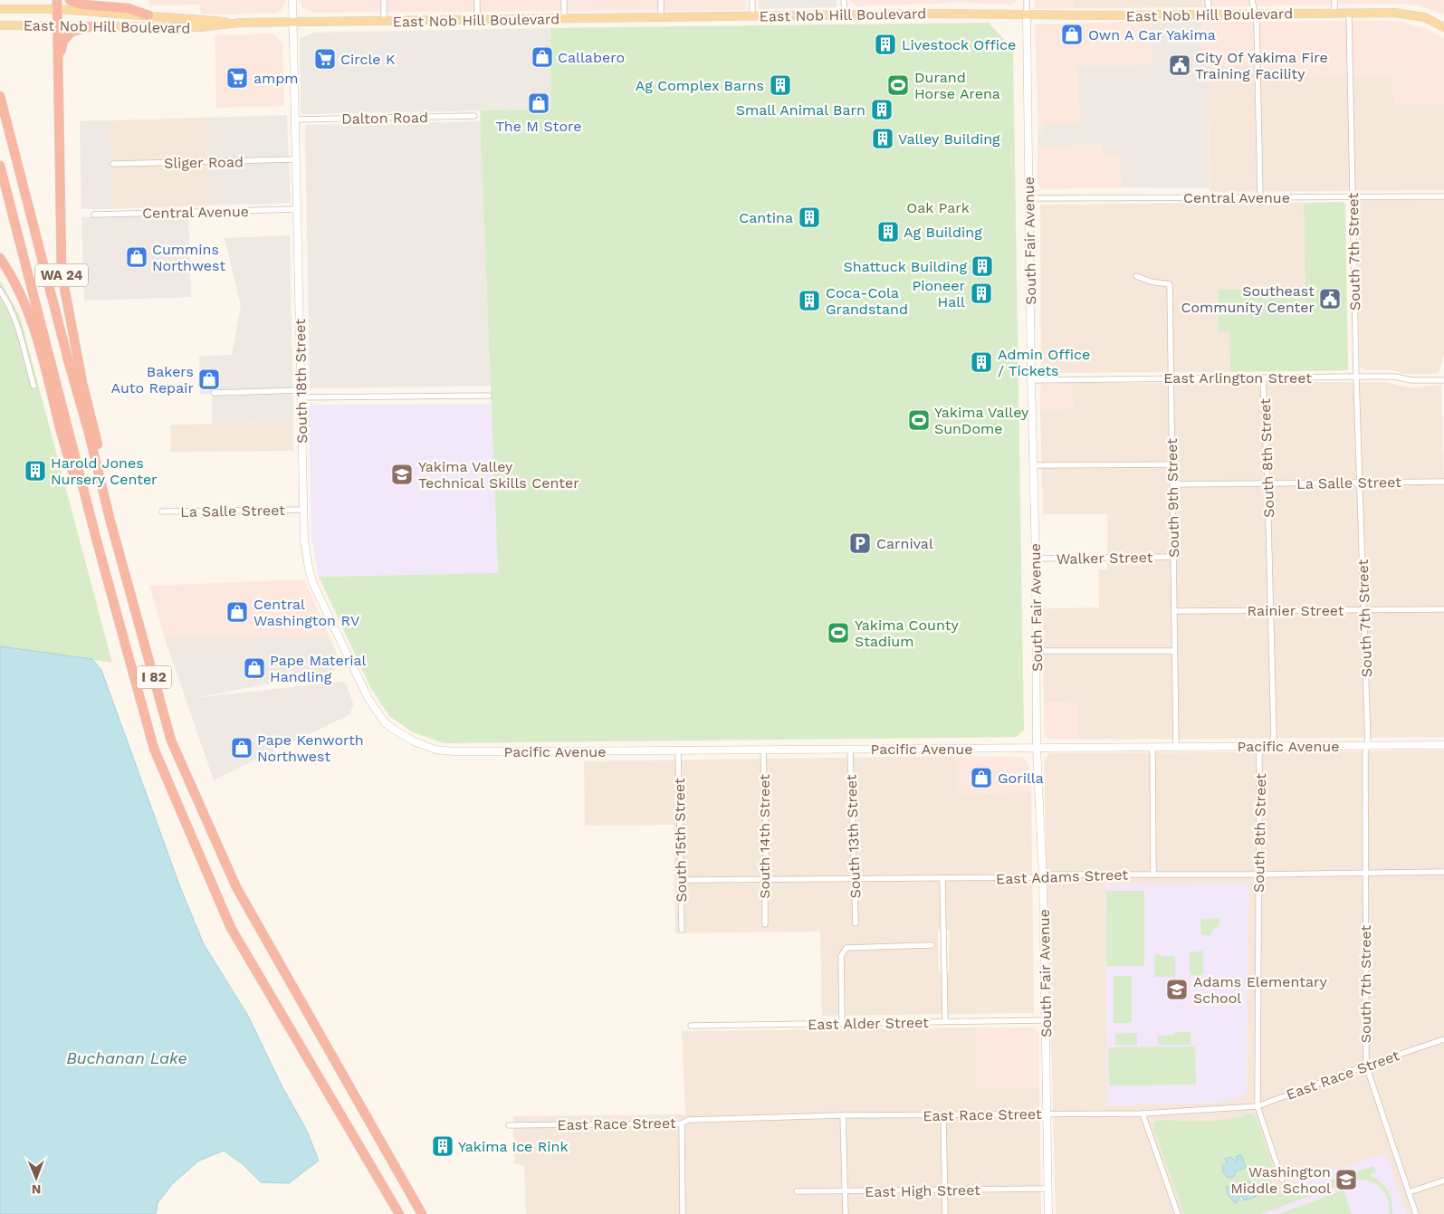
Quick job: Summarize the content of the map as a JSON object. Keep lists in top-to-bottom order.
{
  "streets": {
    "highway": ["WA 24", "I 82"],
    "main road": ["East Nob Hill Boulevard"],
    "street": [
      "Dalton Road",
      "Sliger Road",
      "Central Avenue",
      "South Fair Avenue",
      "South 7th Street",
      "East Arlington Street",
      "South 18th Street",
      "South 8th Street",
      "La Salle Street",
      "South 9th Street",
      "Walker Street",
      "Rainier Street",
      "Pacific Avenue",
      "South 14th Street",
      "South 13th Street",
      "South 15th Street",
      "East Adams Street",
      "East Alder Street",
      "East Race Street",
      "East High Street"
    ]
  },
  "crossings": [
    ["East Nob Hill Boulevard", "South Fair Avenue"],
    ["East Nob Hill Boulevard", "South 7th Street"],
    ["East Nob Hill Boulevard", "WA 24"],
    ["East Nob Hill Boulevard", "South 18th Street"],
    ["Dalton Road", "South 18th Street"],
    ["Sliger Road", "South 18th Street"],
    ["Central Avenue", "South Fair Avenue"],
    ["Central Avenue", "South 7th Street"],
    ["Central Avenue", "South 18th Street"],
    ["South Fair Avenue", "East Arlington Street"],
    ["South Fair Avenue", "Walker Street"],
    ["South Fair Avenue", "Pacific Avenue"],
    ["South Fair Avenue", "East Adams Street"],
    ["South Fair Avenue", "East Alder Street"],
    ["South Fair Avenue", "East Race Street"],
    ["South Fair Avenue", "East High Street"],
    ["South 7th Street", "East Arlington Street"],
    ["South 7th Street", "La Salle Street"],
    ["South 7th Street", "Rainier Street"],
    ["South 7th Street", "Pacific Avenue"],
    ["South 7th Street", "East Adams Street"],
    ["South 7th Street", "East Race Street"],
    ["WA 24", "I 82"],
    ["East Arlington Street", "South 8th Street"],
    ["East Arlington Street", "South 9th Street"],
    ["South 18th Street", "La Salle Street"],
    ["South 18th Street", "Pacific Avenue"],
    ["South 8th Street", "La Salle Street"],
    ["South 8th Street", "Rainier Street"],
    ["South 8th Street", "Pacific Avenue"],
    ["South 8th Street", "East Adams Street"],
    ["South 8th Street", "East Race Street"],
    ["La Salle Street", "South 9th Street"],
    ["South 9th Street", "Walker Street"],
    ["South 9th Street", "Rainier Street"],
    ["South 9th Street", "Pacific Avenue"],
    ["Pacific Avenue", "South 14th Street"],
    ["Pacific Avenue", "South 13th Street"],
    ["Pacific Avenue", "South 15th Street"],
    ["South 14th Street", "East Adams Street"],
    ["South 13th Street", "East Adams Street"],
    ["South 15th Street", "East Adams Street"]
  ],
  "water": ["Buchanan Lake"],
  "parks": ["Oak Park"],
  "places": {
    "shop": [
      "Own A Car Yakima",
      "Callabero",
      "The M Store",
      "Cummins Northwest",
      "Bakers Auto Repair",
      "Central Washington RV",
      "Pape Material Handling",
      "Pape Kenworth Northwest",
      "Gorilla"
    ],
    "building": [
      "Livestock Office",
      "Ag Complex Barns",
      "Small Animal Barn",
      "Valley Building",
      "Cantina",
      "Ag Building",
      "Shattuck Building",
      "Pioneer Hall",
      "Coca-Cola Grandstand",
      "Admin Office / Tickets",
      "Harold Jones Nursery Center",
      "Yakima Ice Rink"
    ],
    "supermarket": ["Circle K", "ampm"],
    "public building": ["City Of Yakima Fire Training Facility", "Southeast Community Center"],
    "sports": ["Durand Horse Arena", "Yakima Valley SunDome", "Yakima County Stadium"],
    "school or university": ["Yakima Valley Technical Skills Center", "Adams Elementary School", "Washington Middle School"],
    "parking": ["Carnival"]
  },
  "north": "bottom"
}
